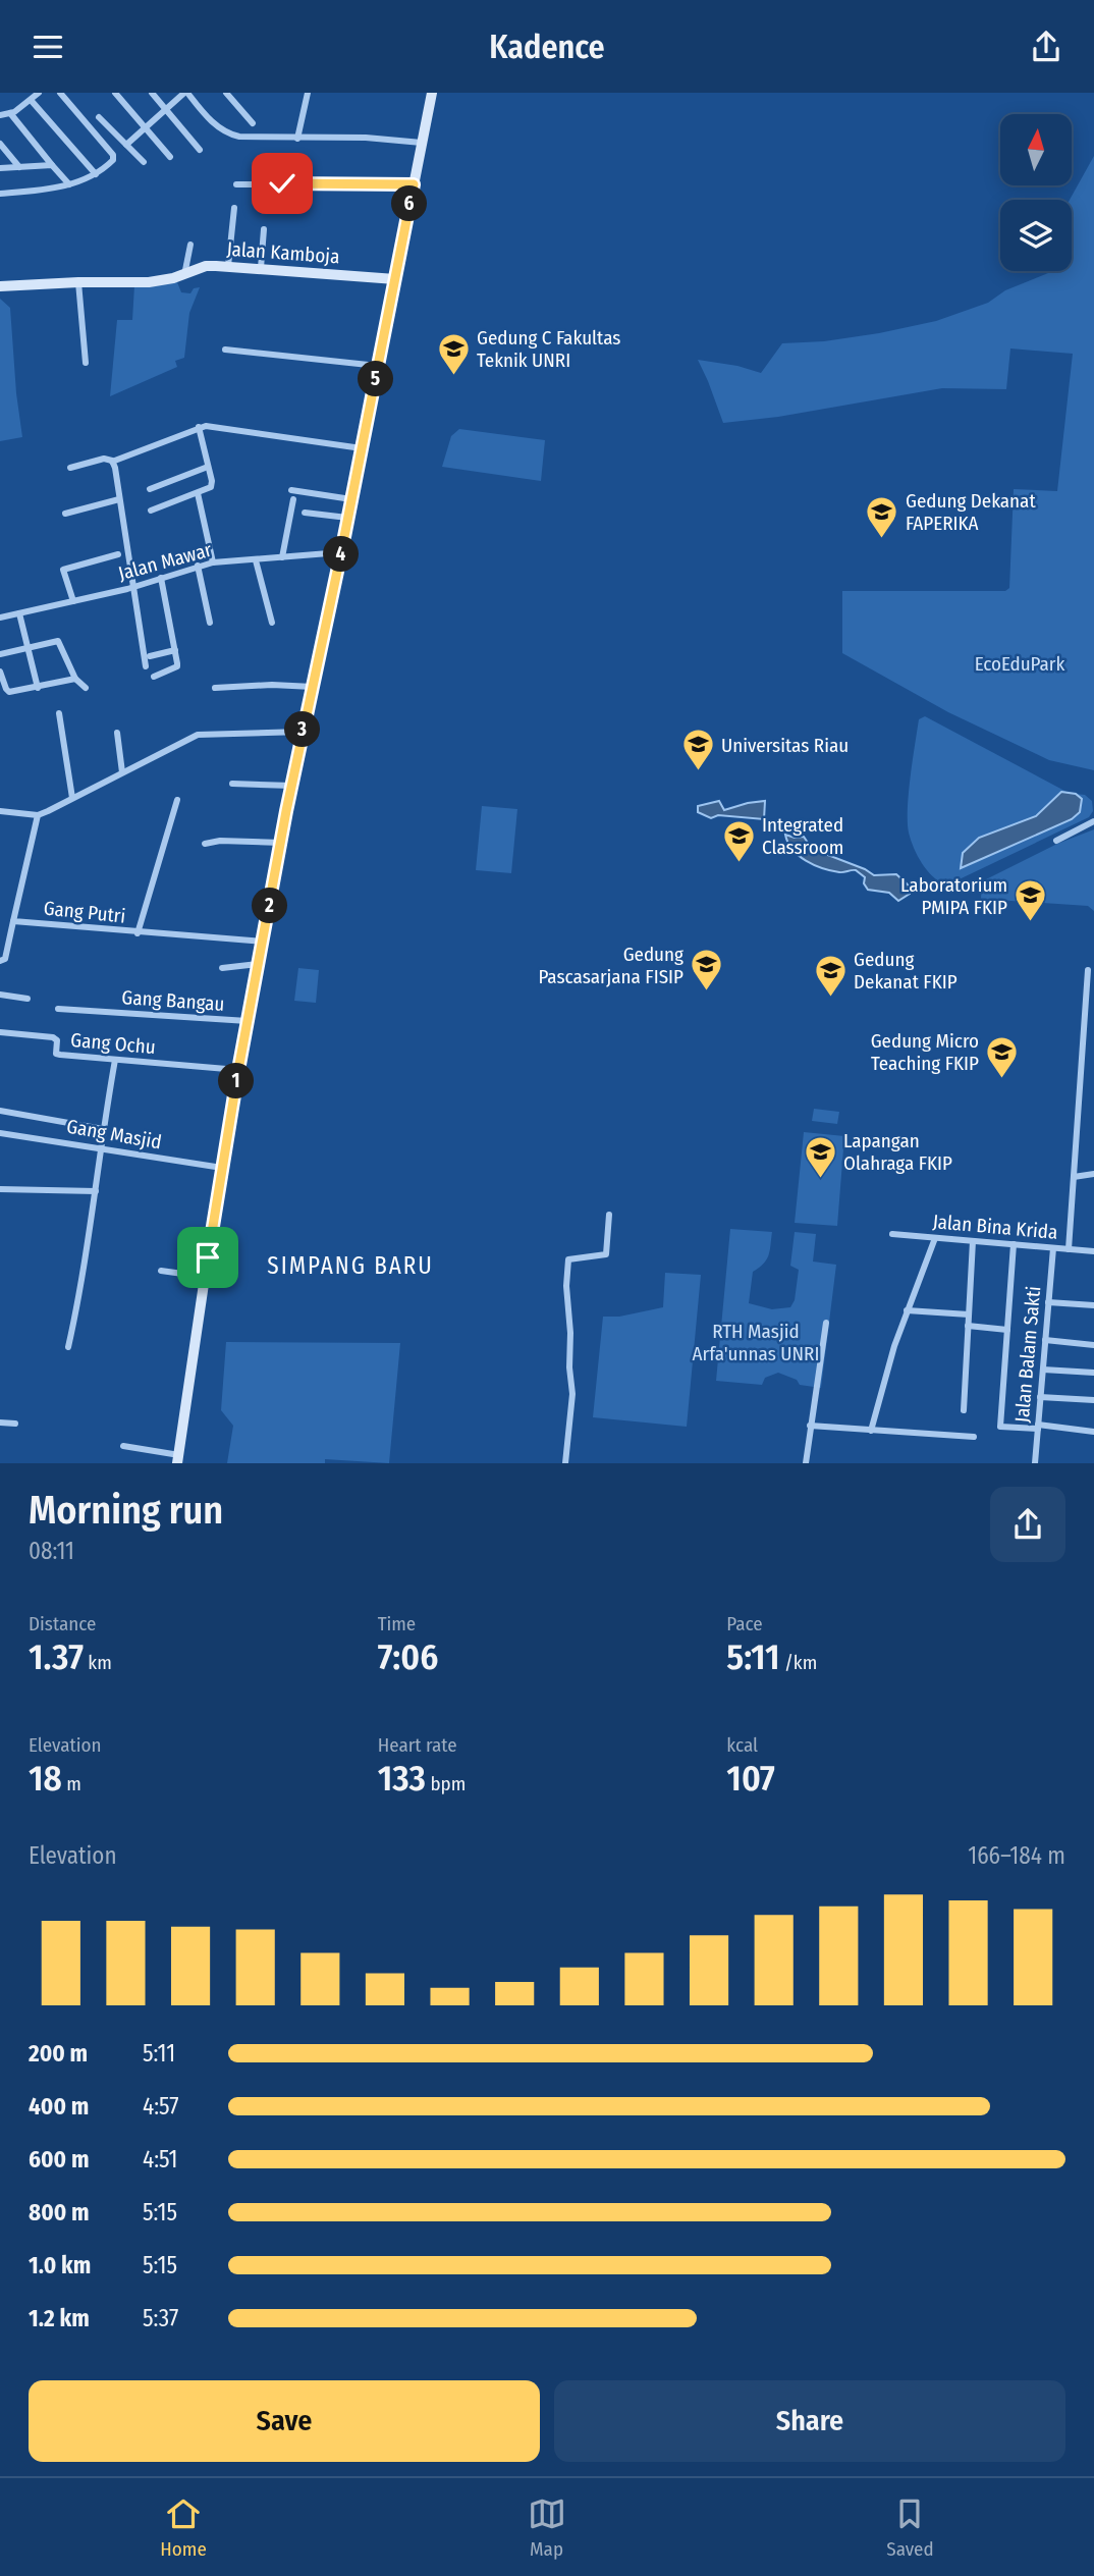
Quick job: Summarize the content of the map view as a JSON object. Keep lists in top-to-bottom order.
{
  "streets": {
    "street": [
      "Jalan Kamboja",
      "Jalan Mawar",
      "Gang Putri",
      "Gang Bangau",
      "Gang Ochu",
      "Gang Masjid",
      "Jalan Bina Krida",
      "Jalan Balam Sakti"
    ]
  },
  "crossings": [
    ["Jalan Bina Krida", "Jalan Balam Sakti"]
  ],
  "districts": ["SIMPANG BARU"],
  "parks": ["EcoEduPark", "RTH Masjid Arfa'unnas UNRI"],
  "places": {
    "school or university": [
      "Gedung C Fakultas Teknik UNRI",
      "Gedung Dekanat FAPERIKA",
      "Universitas Riau",
      "Integrated Classroom",
      "Laboratorium PMIPA FKIP",
      "Gedung Pascasarjana FISIP",
      "Gedung Dekanat FKIP",
      "Gedung Micro Teaching FKIP",
      "Lapangan Olahraga FKIP"
    ]
  },
  "north": "top",
  "page": {
    "header": "Kadence",
    "pins": [
      "6",
      "5",
      "4",
      "3",
      "2",
      "1"
    ],
    "heading": ["Morning run", "08:11"],
    "stats": [
      ["Distance", "1.37 km"],
      ["Time", "7:06"],
      ["Pace", "5:11 /km"],
      ["Elevation", "18 m"],
      ["Heart rate", "133 bpm"],
      ["kcal", "107"]
    ],
    "chart": ["Elevation", "166–184 m"],
    "list": [
      {
        "name": "200 m",
        "note": "5:11"
      },
      {
        "name": "400 m",
        "note": "4:57"
      },
      {
        "name": "600 m",
        "note": "4:51"
      },
      {
        "name": "800 m",
        "note": "5:15"
      },
      {
        "name": "1.0 km",
        "note": "5:15"
      },
      {
        "name": "1.2 km",
        "note": "5:37"
      }
    ],
    "buttons": ["Save", "Share"],
    "tabs": ["Home", "Map", "Saved"]
  }
}
